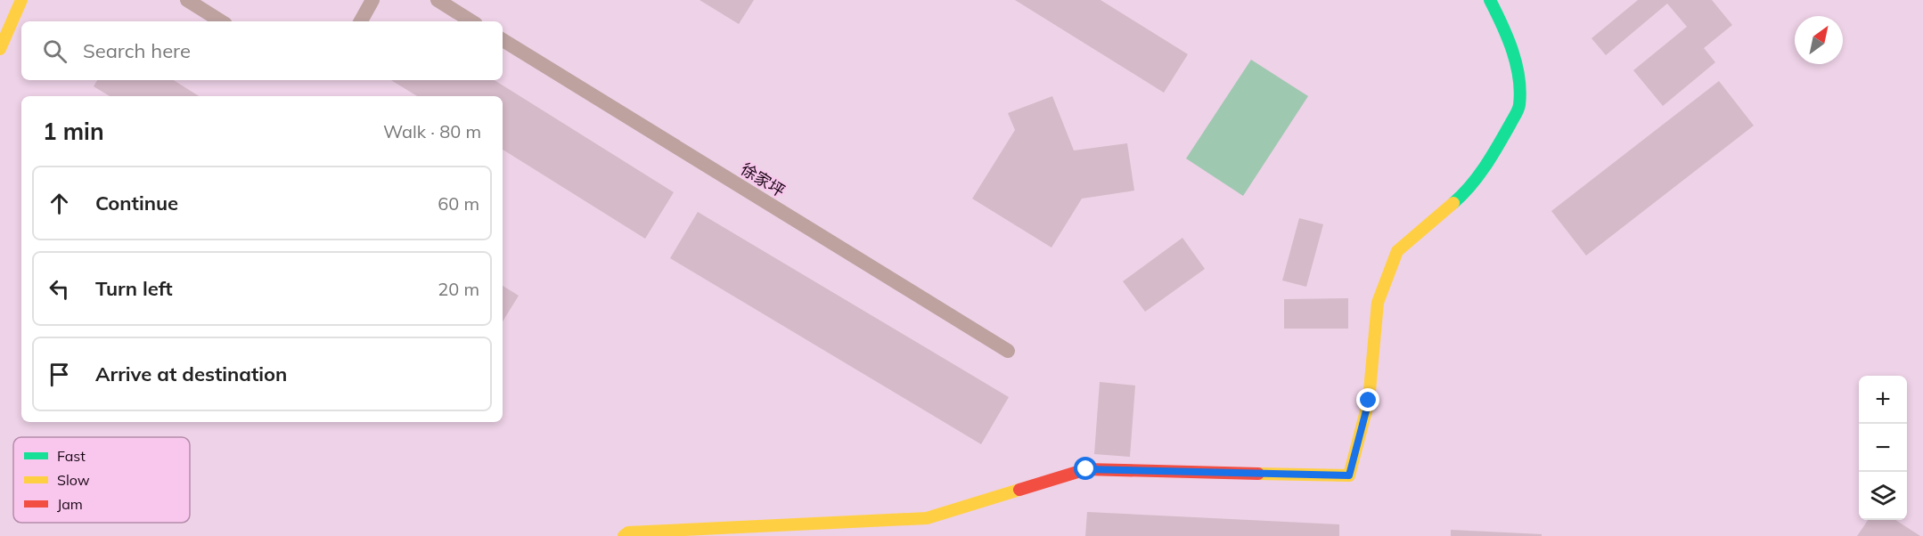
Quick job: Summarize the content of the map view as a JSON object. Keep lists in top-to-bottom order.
{
  "streets": {
    "lane": ["徐家坪"]
  },
  "legend": ["Fast", "Slow", "Jam"],
  "north": "top right",
  "page": {
    "search": "Search here",
    "heading": ["1 min", "Walk · 80 m"],
    "list": [
      ["Continue", "60 m"],
      ["Turn left", "20 m"],
      "Arrive at destination"
    ],
    "map_buttons": ["+", "−"]
  }
}
